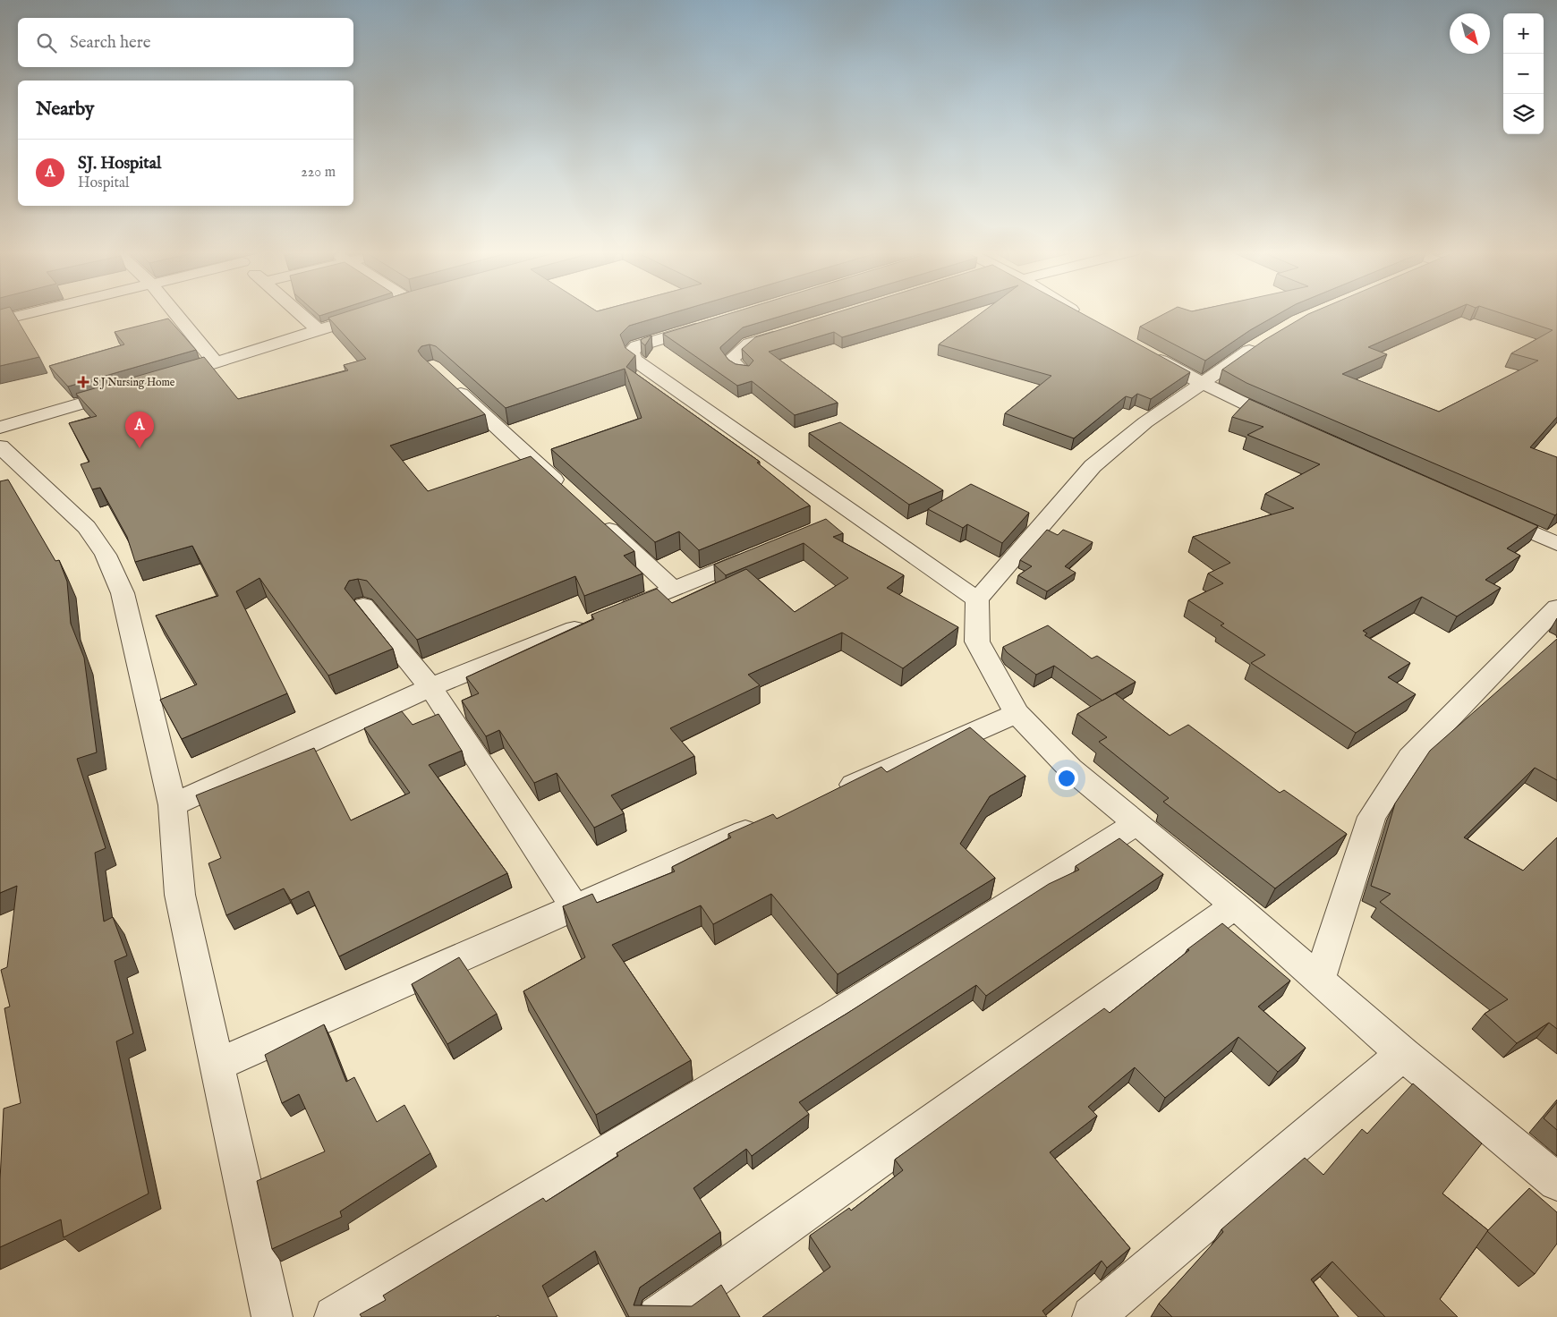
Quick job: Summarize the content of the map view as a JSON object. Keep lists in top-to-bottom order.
{
  "places": {
    "health": ["S J Nursing Home"]
  },
  "north": "bottom right",
  "page": {
    "map_buttons": ["+", "−"],
    "search": "Search here",
    "heading": "Nearby",
    "list": [
      {
        "mark": "A",
        "name": "SJ. Hospital",
        "note": "Hospital",
        "value": "220 m"
      }
    ],
    "pins": "A"
  }
}
